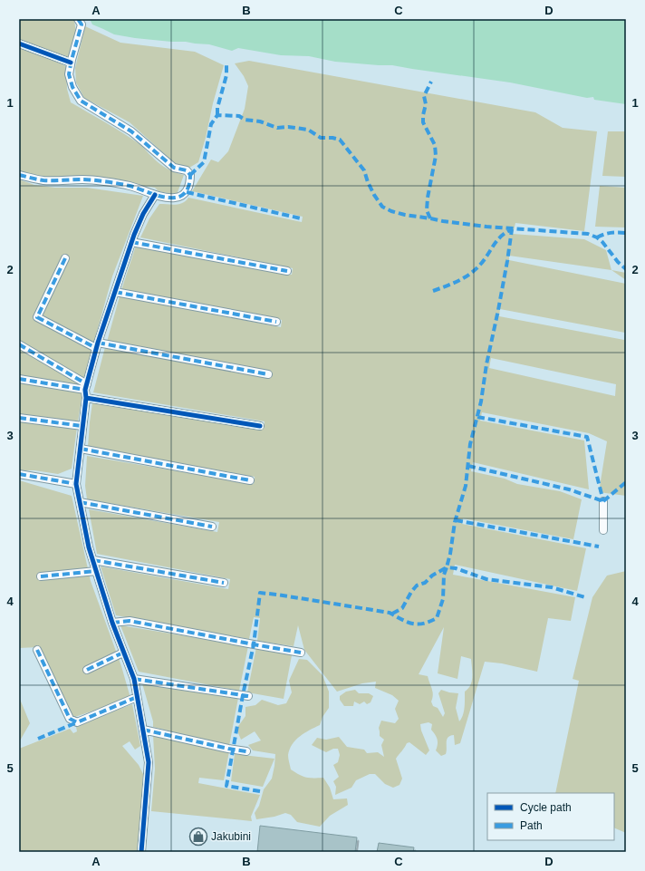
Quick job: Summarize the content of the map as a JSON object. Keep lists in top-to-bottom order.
{
  "places": {
    "shop": ["Jakubini"]
  },
  "legend": ["Cycle path", "Path"],
  "grid": {
    "columns": [
      "A",
      "B",
      "C",
      "D"
    ],
    "rows": [
      "1",
      "2",
      "3",
      "4",
      "5"
    ]
  }
}
